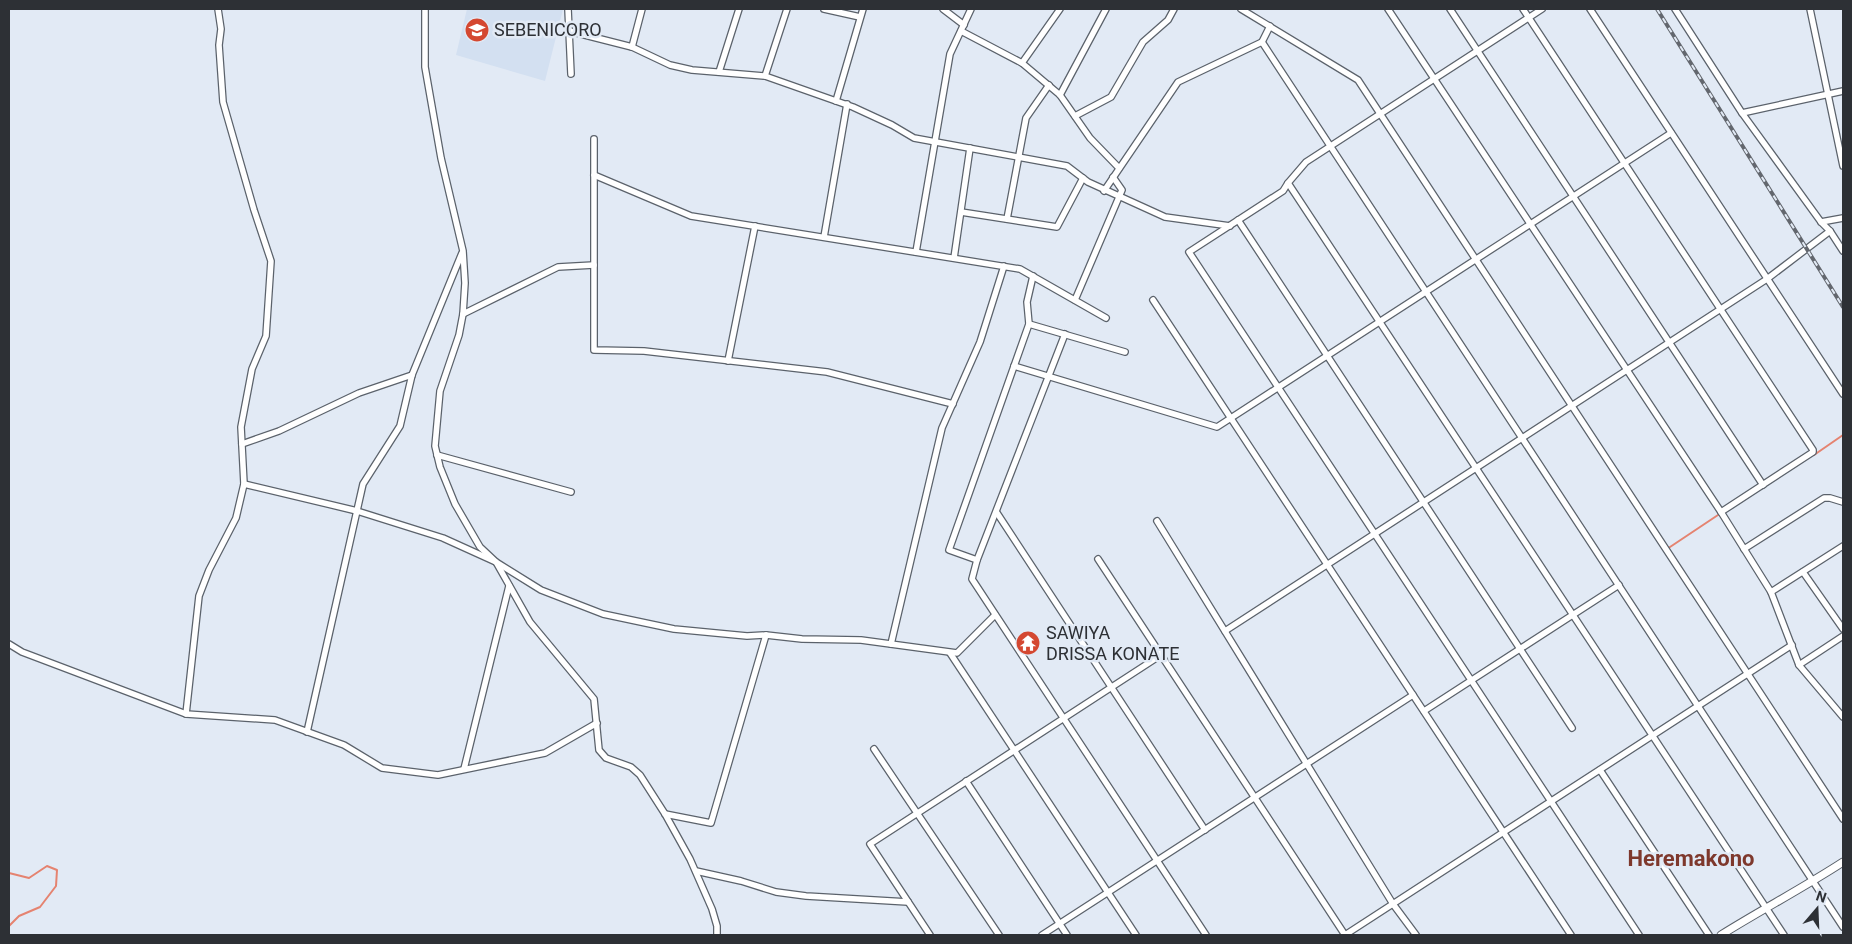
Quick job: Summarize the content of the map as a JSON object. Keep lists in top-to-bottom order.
{
  "districts": ["Heremakono"],
  "places": {
    "school or university": ["SEBENICORO"],
    "temple": ["SAWIYA DRISSA KONATE"]
  },
  "north": "top"
}
